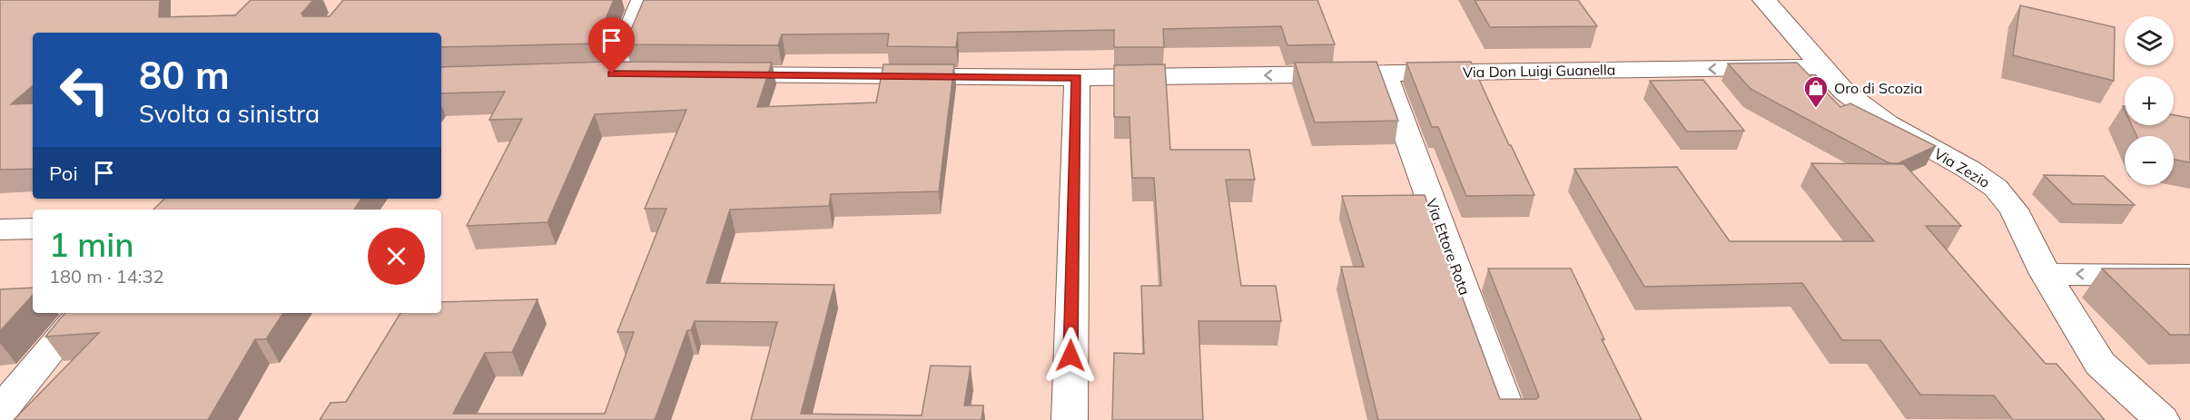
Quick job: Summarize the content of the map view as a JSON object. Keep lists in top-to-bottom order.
{
  "streets": {
    "street": ["Via Don Luigi Guanella", "Via Zezio", "Via Ettore Rota"]
  },
  "crossings": [
    ["Via Don Luigi Guanella", "Via Zezio"],
    ["Via Don Luigi Guanella", "Via Ettore Rota"]
  ],
  "one_way": ["Via Don Luigi Guanella"],
  "places": {
    "shop": ["Oro di Scozia"]
  },
  "page": {
    "map_buttons": ["+", "−"],
    "turn": ["80 m", "Svolta a sinistra"],
    "then": "Poi",
    "heading": ["1 min", "180 m · 14:32"]
  }
}
